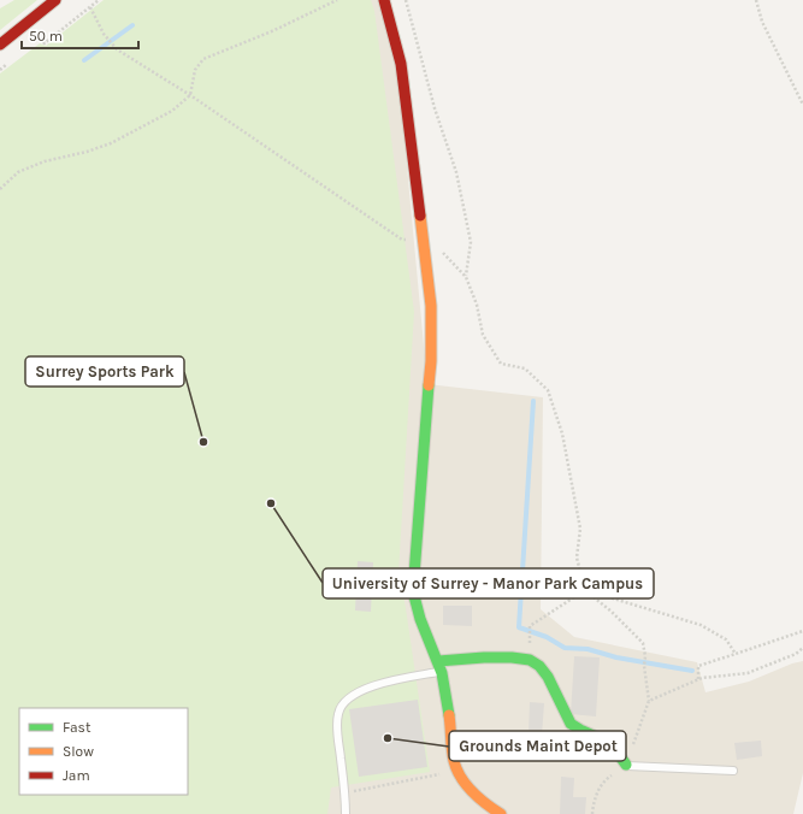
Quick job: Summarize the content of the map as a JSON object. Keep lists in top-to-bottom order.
{
  "places": ["Surrey Sports Park", "University of Surrey - Manor Park Campus", "Grounds Maint Depot"],
  "legend": ["Fast", "Slow", "Jam"],
  "scale_bar": "50 m"
}
